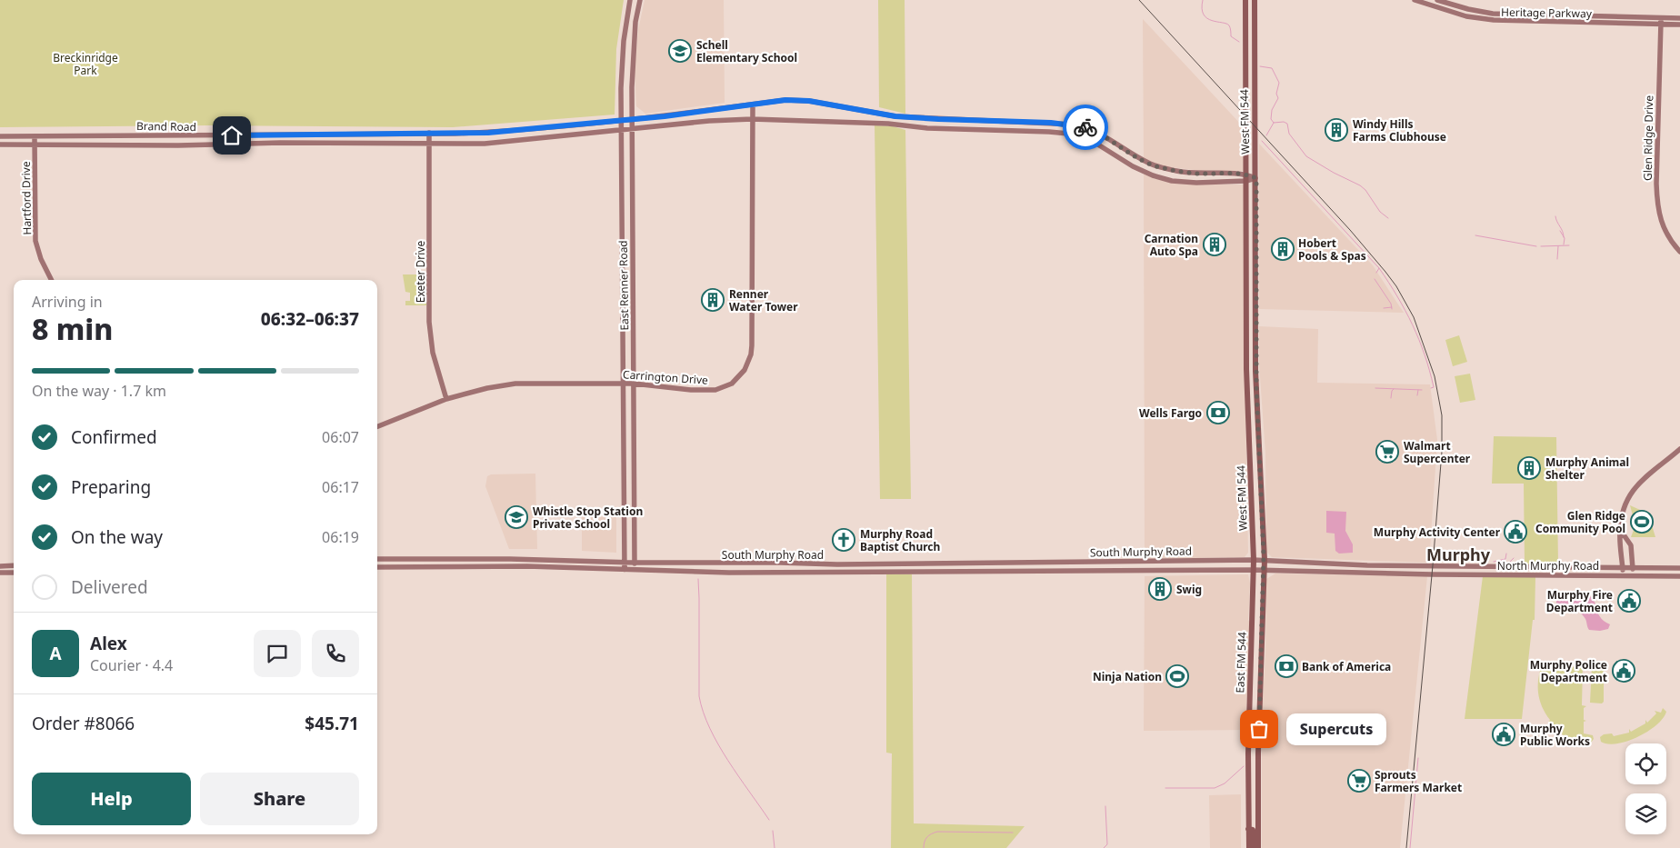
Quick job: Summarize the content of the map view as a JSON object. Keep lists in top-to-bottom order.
{
  "streets": {
    "main road": [
      "Heritage Parkway",
      "West FM 544",
      "Brand Road",
      "Glen Ridge Drive",
      "Hartford Drive",
      "Exeter Drive",
      "East Renner Road",
      "Carrington Drive",
      "South Murphy Road",
      "North Murphy Road",
      "East FM 544"
    ]
  },
  "crossings": [
    ["Heritage Parkway", "Glen Ridge Drive"],
    ["West FM 544", "Brand Road"],
    ["West FM 544", "South Murphy Road"],
    ["West FM 544", "North Murphy Road"],
    ["West FM 544", "East FM 544"],
    ["Brand Road", "Hartford Drive"],
    ["Brand Road", "Exeter Drive"],
    ["Brand Road", "East Renner Road"],
    ["Brand Road", "Carrington Drive"],
    ["Exeter Drive", "Carrington Drive"],
    ["East Renner Road", "Carrington Drive"],
    ["East Renner Road", "South Murphy Road"],
    ["South Murphy Road", "North Murphy Road"],
    ["South Murphy Road", "East FM 544"],
    ["North Murphy Road", "East FM 544"]
  ],
  "districts": ["Murphy"],
  "parks": ["Breckinridge Park"],
  "places": {
    "school or university": ["Schell Elementary School", "Whistle Stop Station Private School"],
    "building": [
      "Windy Hills Farms Clubhouse",
      "Carnation Auto Spa",
      "Hobert Pools & Spas",
      "Renner Water Tower",
      "Murphy Animal Shelter",
      "Swig"
    ],
    "bank": ["Wells Fargo", "Bank of America"],
    "supermarket": ["Walmart Supercenter", "Sprouts Farmers Market"],
    "sports": ["Glen Ridge Community Pool", "Ninja Nation"],
    "public building": [
      "Murphy Activity Center",
      "Murphy Fire Department",
      "Murphy Police Department",
      "Murphy Public Works"
    ],
    "church": ["Murphy Road Baptist Church"],
    "other": ["Supercuts"]
  },
  "page": {
    "heading": ["8 min", "Arriving in", "06:32–06:37"],
    "panel": [
      "Alex",
      "Courier · 4.4",
      "Order #8066",
      "$45.71"
    ],
    "bar": "On the way · 1.7 km",
    "list": [
      ["Confirmed", "06:07"],
      ["Preparing", "06:17"],
      ["On the way", "06:19"],
      "Delivered"
    ],
    "round": "A",
    "bubble": "Supercuts",
    "buttons": ["Help", "Share"]
  }
}
